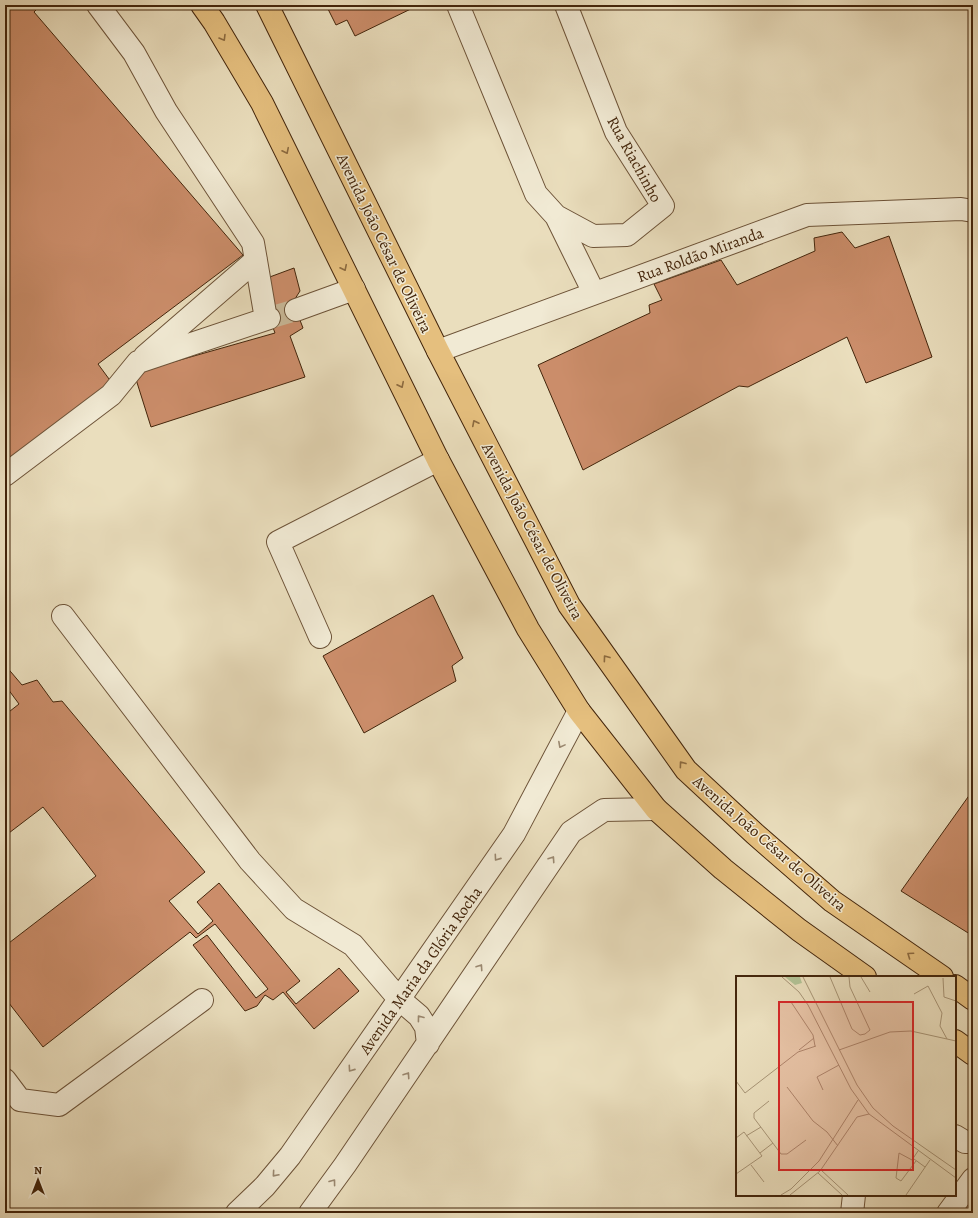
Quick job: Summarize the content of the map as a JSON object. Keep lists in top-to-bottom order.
{
  "streets": {
    "main road": ["Avenida João César de Oliveira"],
    "street": ["Rua Riachinho", "Rua Roldão Miranda", "Avenida Maria da Glória Rocha"]
  },
  "crossings": [
    ["Avenida João César de Oliveira", "Rua Roldão Miranda"]
  ],
  "north": "top"
}
